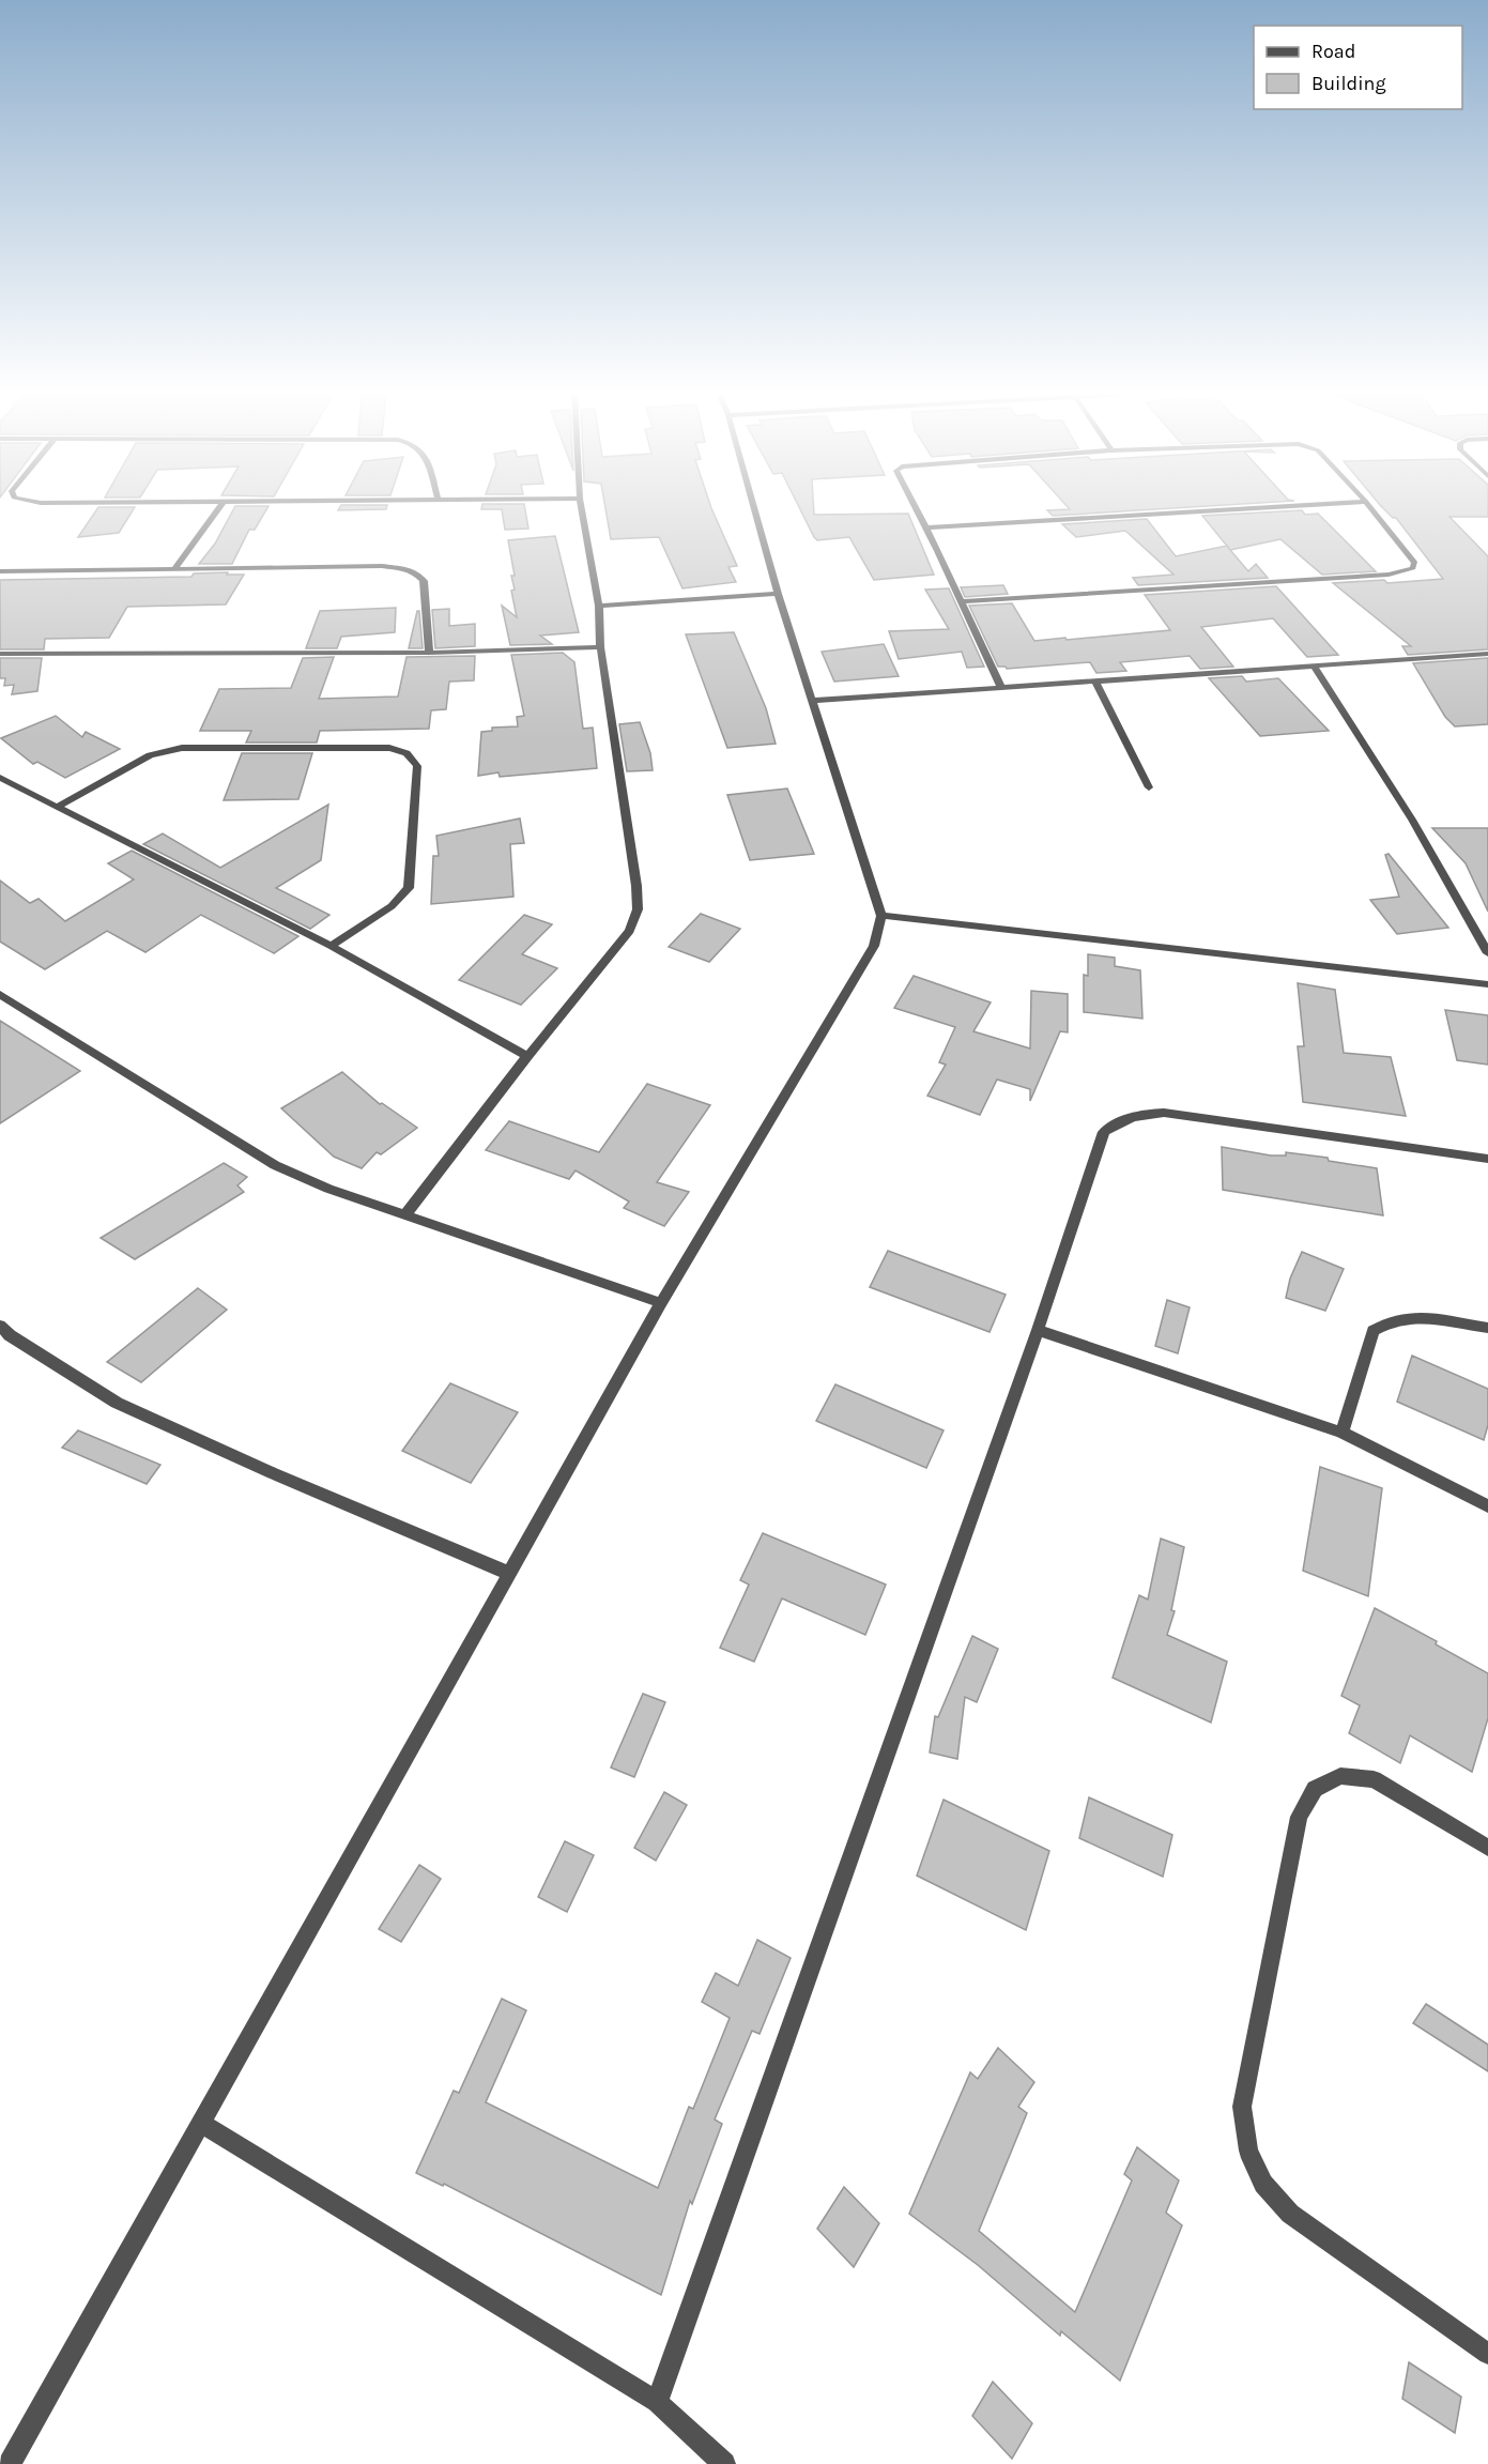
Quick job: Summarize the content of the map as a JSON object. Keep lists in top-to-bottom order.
{
  "legend": ["Road", "Building"]
}
